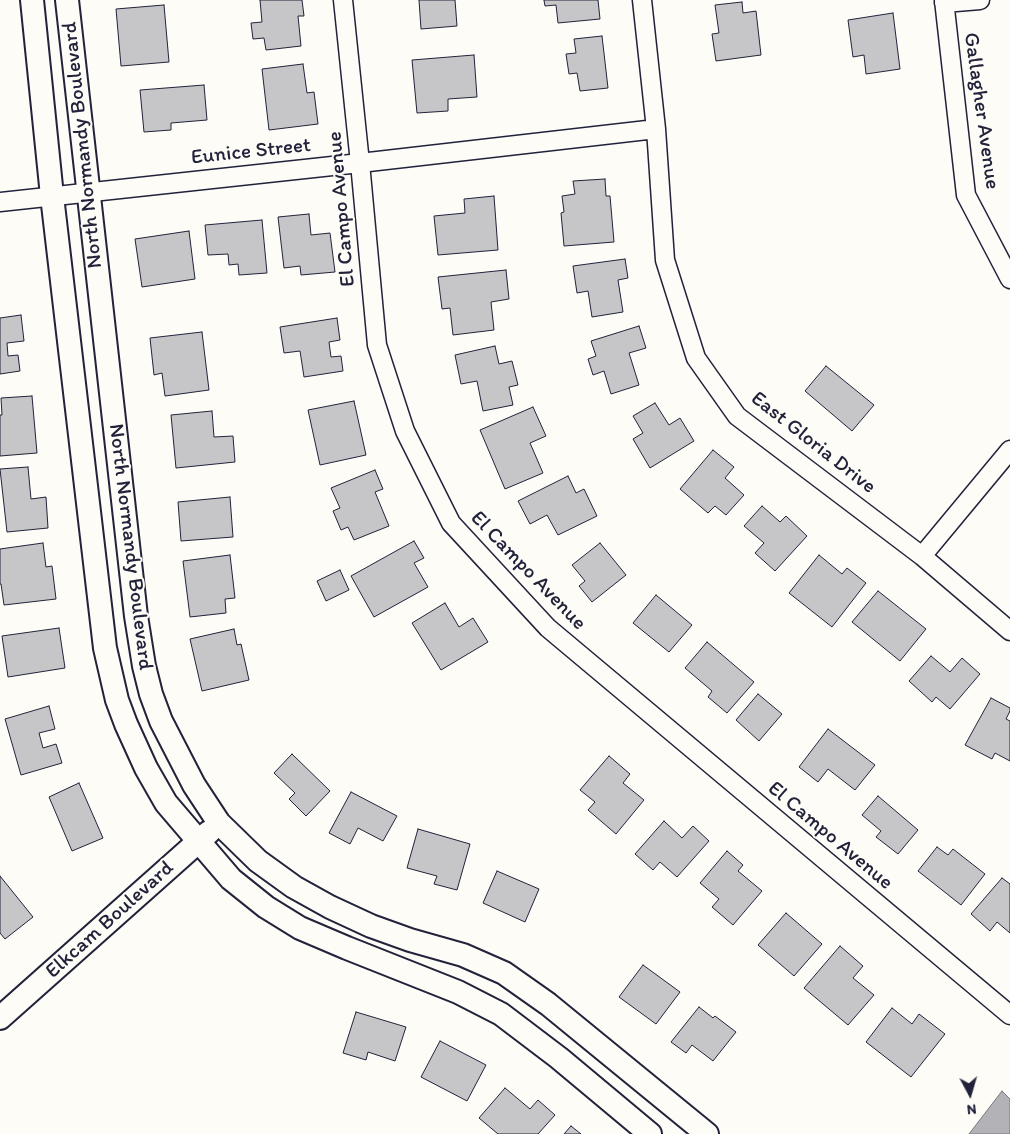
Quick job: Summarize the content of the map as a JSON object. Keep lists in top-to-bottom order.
{
  "streets": {
    "street": [
      "Gallagher Avenue",
      "North Normandy Boulevard",
      "Eunice Street",
      "El Campo Avenue",
      "East Gloria Drive",
      "Elkcam Boulevard"
    ]
  },
  "crossings": [
    ["North Normandy Boulevard", "Eunice Street"],
    ["North Normandy Boulevard", "Elkcam Boulevard"],
    ["Eunice Street", "El Campo Avenue"],
    ["Eunice Street", "East Gloria Drive"]
  ],
  "north": "bottom"
}
